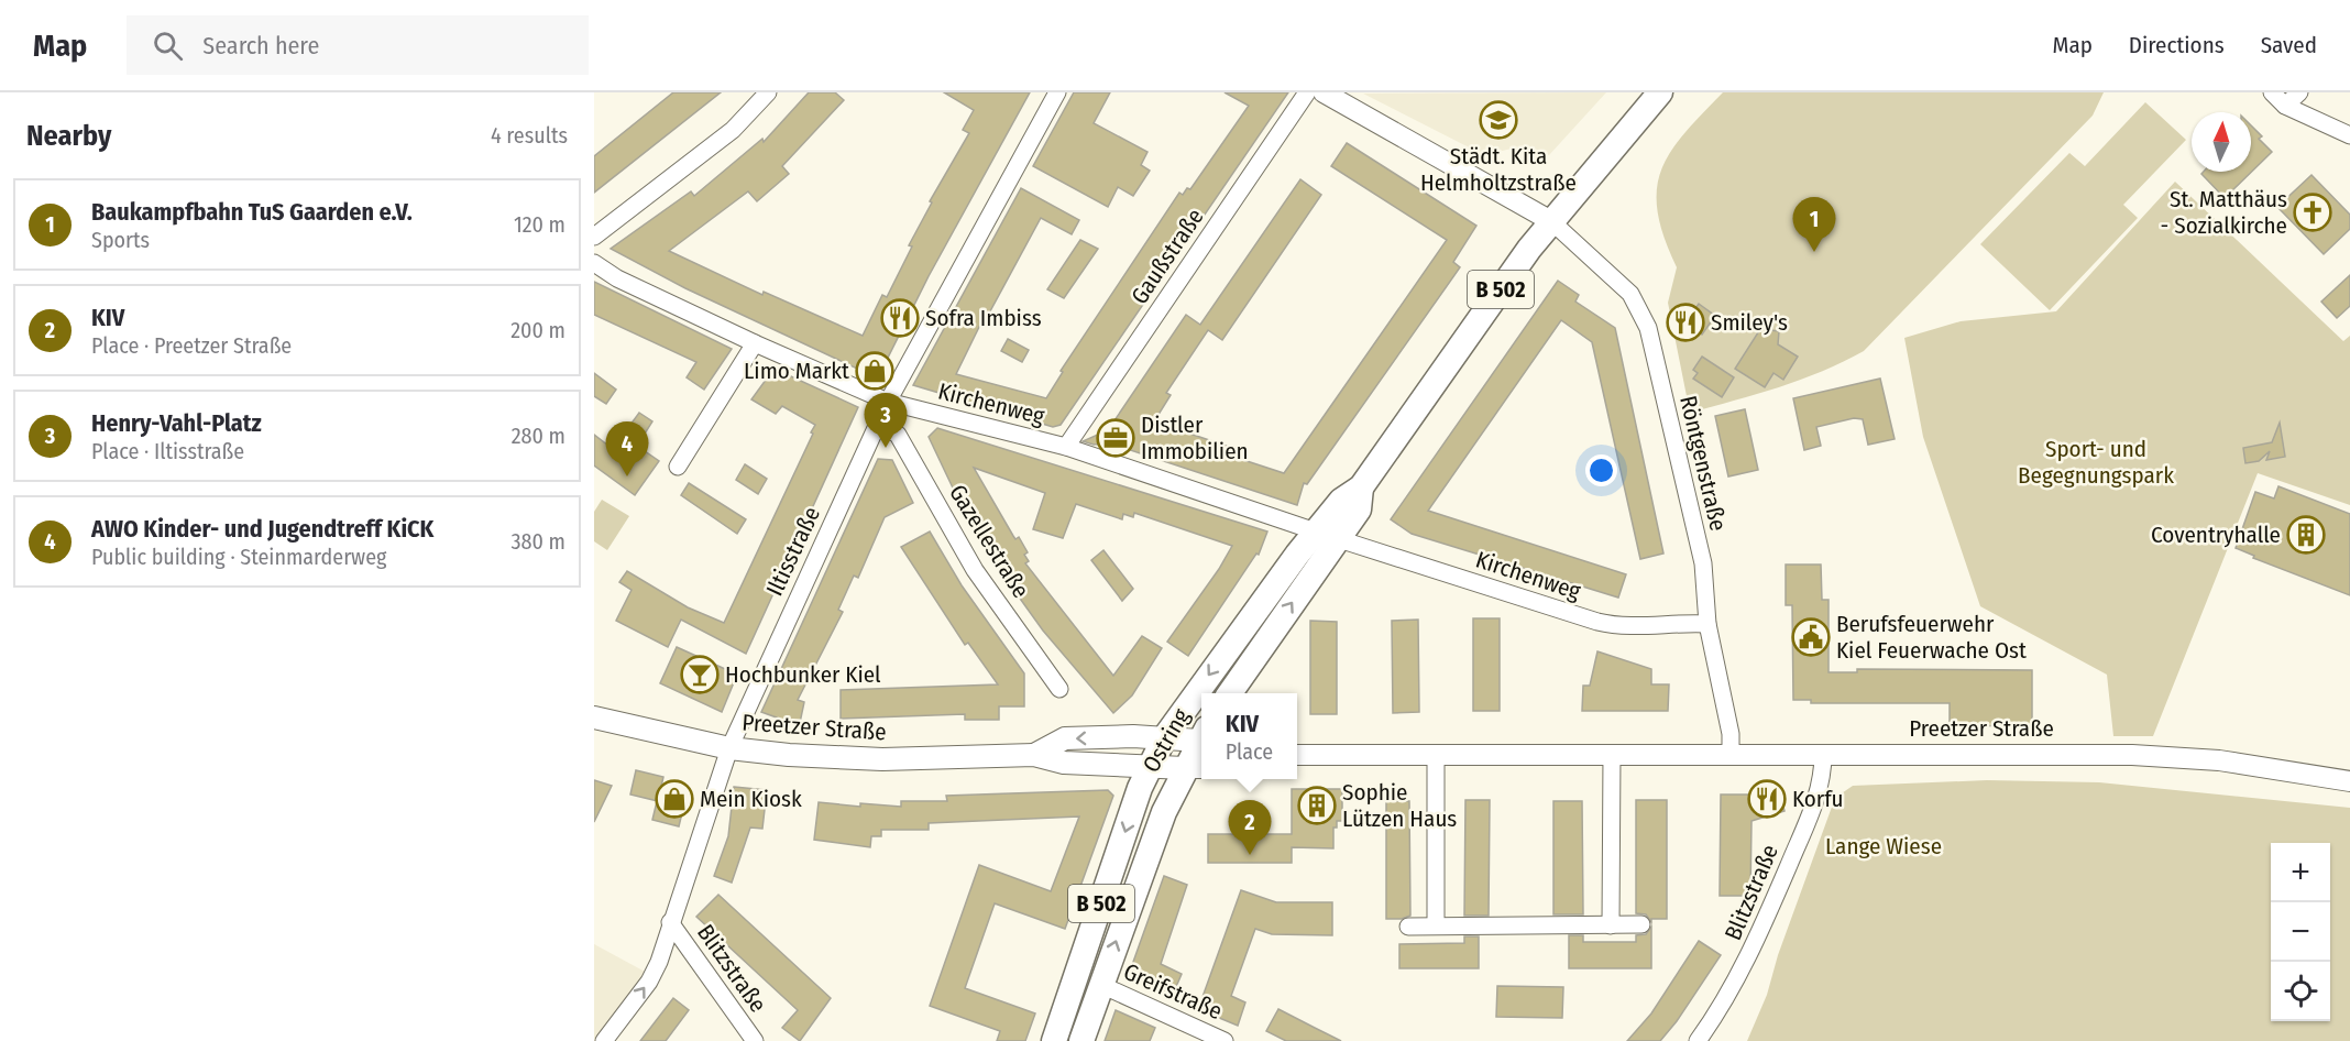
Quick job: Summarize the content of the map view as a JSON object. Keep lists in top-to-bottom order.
{
  "streets": {
    "main road": ["B 502", "Preetzer Straße", "Ostring"],
    "street": [
      "Gaußstraße",
      "Kirchenweg",
      "Röntgenstraße",
      "Gazellestraße",
      "Iltisstraße",
      "Blitzstraße",
      "Greifstraße"
    ]
  },
  "crossings": [
    ["Gaußstraße", "Kirchenweg"],
    ["Kirchenweg", "Röntgenstraße"],
    ["Kirchenweg", "Iltisstraße"],
    ["Kirchenweg", "Ostring"],
    ["Röntgenstraße", "Preetzer Straße"],
    ["Röntgenstraße", "Ostring"],
    ["Gazellestraße", "Iltisstraße"],
    ["Iltisstraße", "Preetzer Straße"],
    ["Iltisstraße", "Blitzstraße"],
    ["Preetzer Straße", "Ostring"],
    ["Preetzer Straße", "Blitzstraße"],
    ["Ostring", "Greifstraße"]
  ],
  "parks": ["Sport- und Begegnungspark", "Lange Wiese"],
  "places": {
    "school or university": ["Städt. Kita Helmholtzstraße"],
    "church": ["St. Matthäus - Sozialkirche"],
    "restaurant": ["Sofra Imbiss", "Smiley's", "Korfu"],
    "shop": ["Limo Markt", "Mein Kiosk"],
    "office": ["Distler Immobilien"],
    "building": ["Coventryhalle", "Sophie Lützen Haus"],
    "public building": ["Berufsfeuerwehr Kiel Feuerwache Ost"],
    "bar": ["Hochbunker Kiel"]
  },
  "north": "top",
  "page": {
    "header": "Map",
    "search": "Search here",
    "nav": ["Map", "Directions", "Saved"],
    "heading": ["Nearby", "4 results"],
    "list": [
      {
        "mark": "1",
        "name": "Baukampfbahn TuS Gaarden e.V.",
        "note": "Sports",
        "value": "120 m"
      },
      {
        "mark": "2",
        "name": "KIV",
        "note": "Place · Preetzer Straße",
        "value": "200 m"
      },
      {
        "mark": "3",
        "name": "Henry-Vahl-Platz",
        "note": "Place · Iltisstraße",
        "value": "280 m"
      },
      {
        "mark": "4",
        "name": "AWO Kinder- und Jugendtreff KiCK",
        "note": "Public building · Steinmarderweg",
        "value": "380 m"
      }
    ],
    "pins": [
      "1",
      "3",
      "4",
      "2"
    ],
    "popup": ["KIV", "Place"],
    "map_buttons": ["+", "−"]
  }
}
